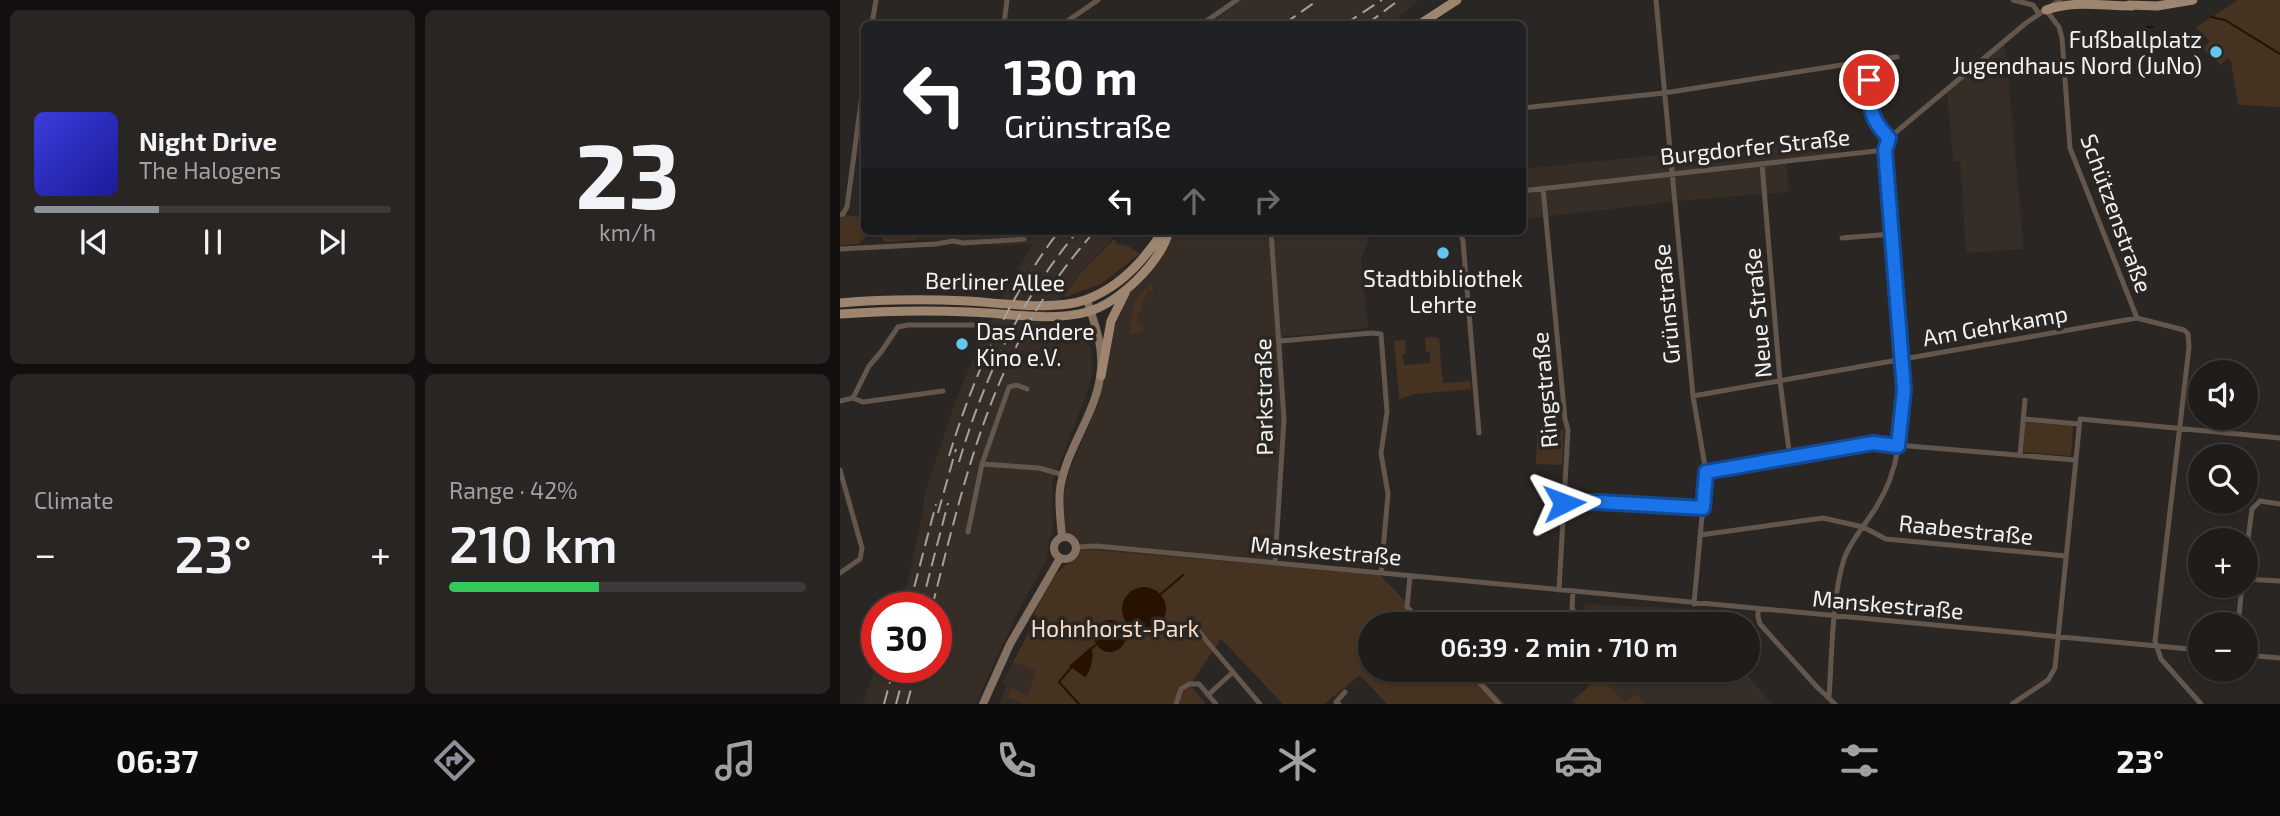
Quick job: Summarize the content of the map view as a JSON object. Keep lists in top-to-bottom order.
{
  "streets": {
    "main road": ["Berliner Allee"],
    "street": [
      "Burgdorfer Straße",
      "Schützenstraße",
      "Grünstraße",
      "Neue Straße",
      "Am Gehrkamp",
      "Ringstraße",
      "Parkstraße",
      "Raabestraße",
      "Manskestraße"
    ]
  },
  "crossings": [
    ["Burgdorfer Straße", "Grünstraße"],
    ["Burgdorfer Straße", "Neue Straße"],
    ["Burgdorfer Straße", "Ringstraße"],
    ["Schützenstraße", "Am Gehrkamp"],
    ["Schützenstraße", "Manskestraße"],
    ["Grünstraße", "Am Gehrkamp"],
    ["Grünstraße", "Raabestraße"],
    ["Grünstraße", "Manskestraße"],
    ["Neue Straße", "Am Gehrkamp"],
    ["Ringstraße", "Manskestraße"],
    ["Parkstraße", "Manskestraße"]
  ],
  "parks": ["Hohnhorst-Park"],
  "places": ["Fußballplatz Jugendhaus Nord (JuNo)", "Stadtbibliothek Lehrte", "Das Andere Kino e.V."],
  "page": {
    "tile": [
      ["23", "km/h"],
      "Climate",
      ["Range · 42%", "210 km"]
    ],
    "turn": ["130 m", "Grünstraße"],
    "song": ["Night Drive", "The Halogens"],
    "map_buttons": ["+", "−"],
    "heat": ["−", "23°", "+"],
    "limit": "30",
    "trip": "06:39 · 2 min · 710 m",
    "tabs": ["06:37", "23°"]
  }
}
